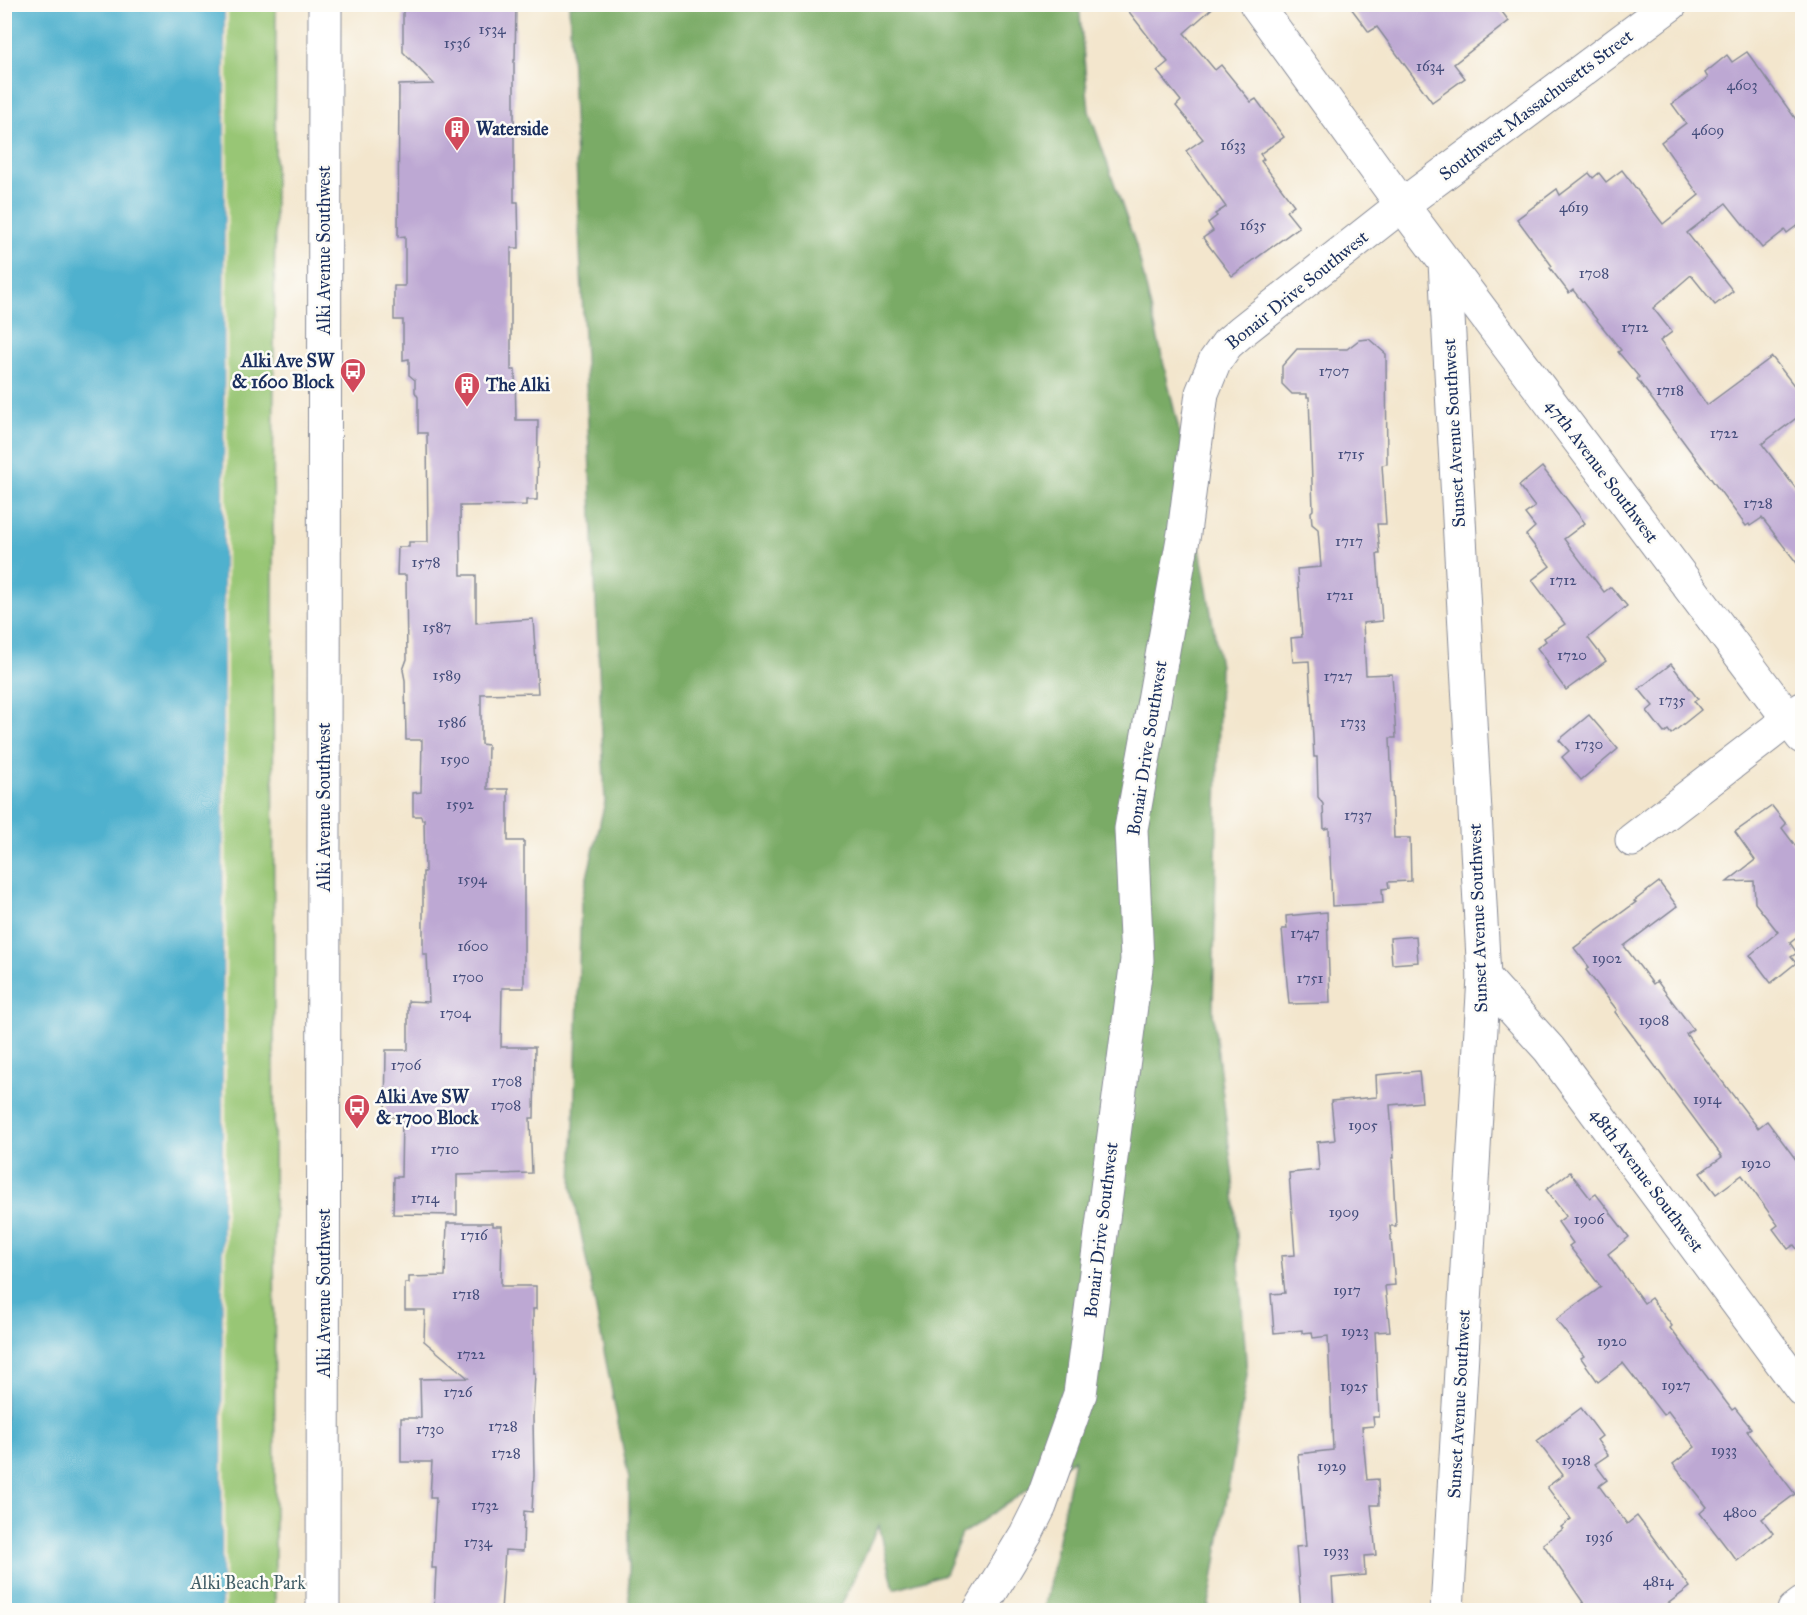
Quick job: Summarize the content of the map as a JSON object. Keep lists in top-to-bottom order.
{
  "streets": {
    "street": [
      "Southwest Massachusetts Street",
      "Alki Avenue Southwest",
      "Bonair Drive Southwest",
      "Sunset Avenue Southwest",
      "47th Avenue Southwest",
      "48th Avenue Southwest"
    ]
  },
  "crossings": [
    ["Southwest Massachusetts Street", "Bonair Drive Southwest"],
    ["Southwest Massachusetts Street", "47th Avenue Southwest"],
    ["Bonair Drive Southwest", "47th Avenue Southwest"],
    ["Sunset Avenue Southwest", "47th Avenue Southwest"],
    ["Sunset Avenue Southwest", "48th Avenue Southwest"]
  ],
  "parks": ["Alki Beach Park"],
  "places": {
    "building": ["Waterside", "The Alki"],
    "bus stop": ["Alki Ave SW & 1600 Block", "Alki Ave SW & 1700 Block"]
  },
  "house_numbers": [
    "1534",
    "1536",
    "1634",
    "4603",
    "4609",
    "1633",
    "4619",
    "1635",
    "1708",
    "1712",
    "1707",
    "1718",
    "1722",
    "1715",
    "1728",
    "1717",
    "1578",
    "1712",
    "1721",
    "1587",
    "1720",
    "1589",
    "1727",
    "1735",
    "1586",
    "1733",
    "1730",
    "1590",
    "1592",
    "1737",
    "1594",
    "1747",
    "1600",
    "1902",
    "1700",
    "1751",
    "1704",
    "1908",
    "1706",
    "1708",
    "1914",
    "1708",
    "1905",
    "1710",
    "1920",
    "1714",
    "1909",
    "1906",
    "1716",
    "1917",
    "1718",
    "1923",
    "1920",
    "1722",
    "1927",
    "1925",
    "1726",
    "1728",
    "1730",
    "1933",
    "1728",
    "1928",
    "1929",
    "1732",
    "4800",
    "1936",
    "1734",
    "1933",
    "4814"
  ]
}
